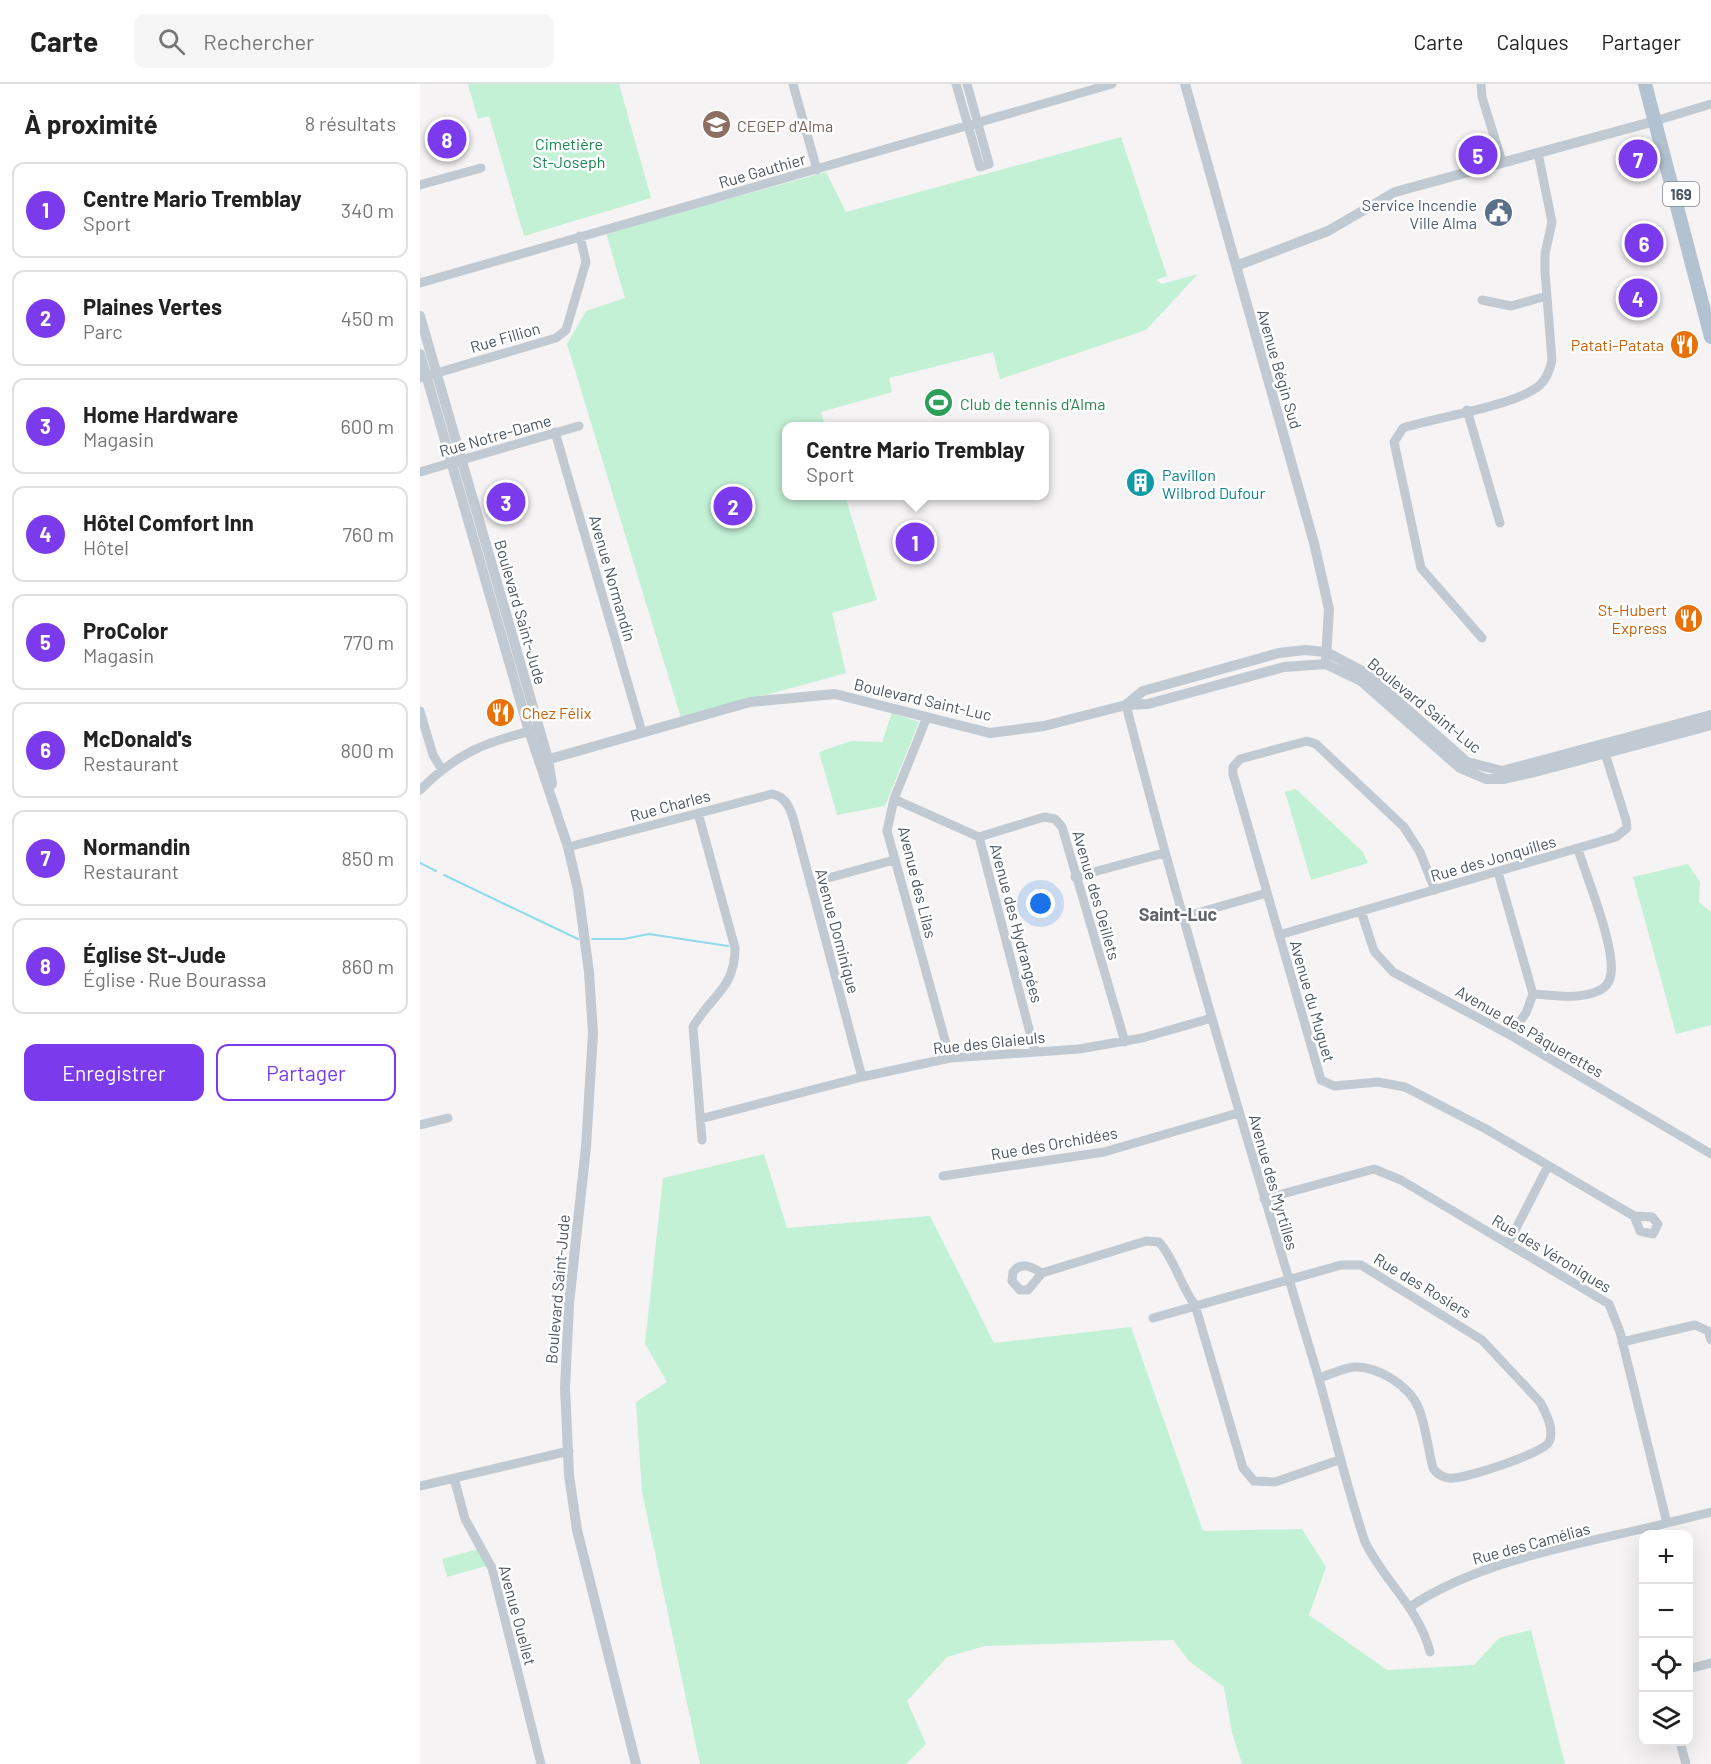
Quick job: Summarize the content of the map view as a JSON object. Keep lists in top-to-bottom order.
{
  "streets": {
    "main road": ["169"],
    "street": [
      "Rue Gauthier",
      "Rue Fillion",
      "Avenue Bégin Sud",
      "Rue Notre-Dame",
      "Avenue Normandin",
      "Boulevard Saint-Jude",
      "Boulevard Saint-Luc",
      "Rue Charles",
      "Rue des Jonquilles",
      "Avenue des Lilas",
      "Avenue des Oeillets",
      "Avenue des Hydrangées",
      "Avenue Dominique",
      "Avenue du Muguet",
      "Avenue des Pâquerettes",
      "Rue des Glaieuls",
      "Rue des Orchidées",
      "Avenue des Myrtilles",
      "Rue des Véroniques",
      "Rue des Rosiers",
      "Rue des Camélias",
      "Avenue Ouellet"
    ]
  },
  "crossings": [
    ["Rue Gauthier", "Rue Fillion"],
    ["Rue Fillion", "Boulevard Saint-Jude"],
    ["Avenue Bégin Sud", "Boulevard Saint-Luc"],
    ["Rue Notre-Dame", "Avenue Normandin"],
    ["Rue Notre-Dame", "Boulevard Saint-Jude"],
    ["Avenue Normandin", "Boulevard Saint-Luc"],
    ["Boulevard Saint-Jude", "Boulevard Saint-Luc"],
    ["Boulevard Saint-Jude", "Rue Charles"],
    ["Boulevard Saint-Luc", "Rue des Jonquilles"],
    ["Boulevard Saint-Luc", "Avenue des Lilas"],
    ["Boulevard Saint-Luc", "Avenue des Myrtilles"],
    ["Rue Charles", "Avenue Dominique"],
    ["Rue des Jonquilles", "Avenue du Muguet"],
    ["Rue des Jonquilles", "Avenue des Pâquerettes"],
    ["Avenue des Lilas", "Rue des Glaieuls"],
    ["Avenue des Oeillets", "Avenue des Hydrangées"],
    ["Avenue des Oeillets", "Rue des Glaieuls"],
    ["Avenue des Hydrangées", "Rue des Glaieuls"],
    ["Avenue Dominique", "Rue des Glaieuls"],
    ["Rue des Glaieuls", "Avenue des Myrtilles"],
    ["Rue des Orchidées", "Avenue des Myrtilles"],
    ["Avenue des Myrtilles", "Rue des Véroniques"],
    ["Avenue des Myrtilles", "Rue des Rosiers"],
    ["Avenue des Myrtilles", "Rue des Camélias"],
    ["Rue des Véroniques", "Rue des Camélias"]
  ],
  "districts": ["Saint-Luc"],
  "parks": ["Cimetière St-Joseph"],
  "places": {
    "school or university": ["CEGEP d'Alma"],
    "public building": ["Service Incendie Ville Alma"],
    "restaurant": ["Patati-Patata", "St-Hubert Express", "Chez Félix"],
    "sports": ["Club de tennis d'Alma"],
    "building": ["Pavillon Wilbrod Dufour"]
  },
  "page": {
    "header": "Carte",
    "search": "Rechercher",
    "nav": ["Carte", "Calques", "Partager"],
    "heading": ["À proximité", "8 résultats"],
    "pins": [
      "8",
      "5",
      "7",
      "6",
      "4",
      "3",
      "2",
      "1"
    ],
    "list": [
      {
        "mark": "1",
        "name": "Centre Mario Tremblay",
        "note": "Sport",
        "value": "340 m"
      },
      {
        "mark": "2",
        "name": "Plaines Vertes",
        "note": "Parc",
        "value": "450 m"
      },
      {
        "mark": "3",
        "name": "Home Hardware",
        "note": "Magasin",
        "value": "600 m"
      },
      {
        "mark": "4",
        "name": "Hôtel Comfort Inn",
        "note": "Hôtel",
        "value": "760 m"
      },
      {
        "mark": "5",
        "name": "ProColor",
        "note": "Magasin",
        "value": "770 m"
      },
      {
        "mark": "6",
        "name": "McDonald's",
        "note": "Restaurant",
        "value": "800 m"
      },
      {
        "mark": "7",
        "name": "Normandin",
        "note": "Restaurant",
        "value": "850 m"
      },
      {
        "mark": "8",
        "name": "Église St-Jude",
        "note": "Église · Rue Bourassa",
        "value": "860 m"
      }
    ],
    "popup": ["Centre Mario Tremblay", "Sport"],
    "buttons": ["Enregistrer", "Partager"],
    "map_buttons": ["+", "−"]
  }
}
